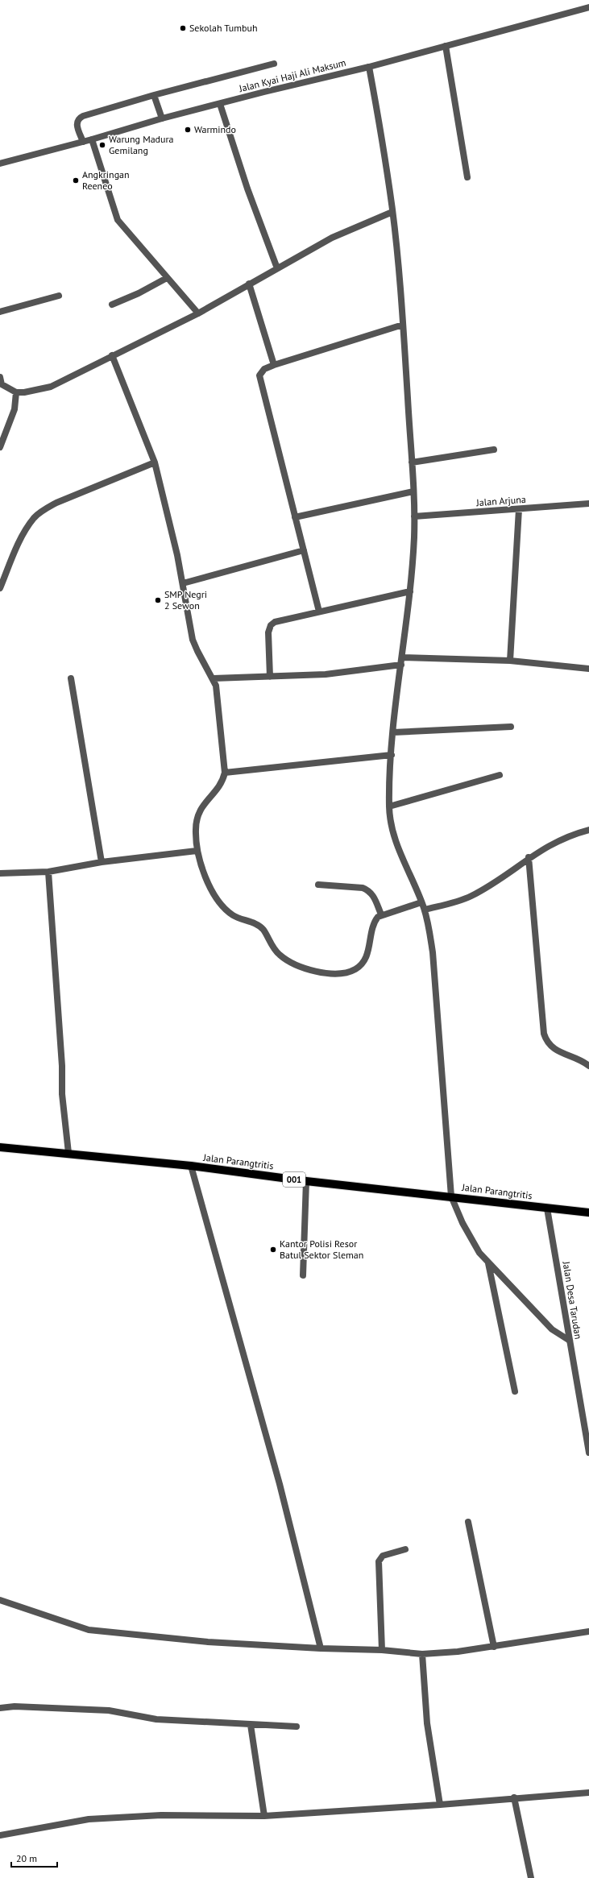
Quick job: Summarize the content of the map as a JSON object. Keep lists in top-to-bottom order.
{
  "streets": {
    "main road": ["Jalan Parangtritis", "001"],
    "street": ["Jalan Kyai Haji Ali Maksum", "Jalan Arjuna", "Jalan Desa Tarudan"]
  },
  "crossings": [
    ["Jalan Parangtritis", "Jalan Desa Tarudan"]
  ],
  "places": [
    "Sekolah Tumbuh",
    "Warmindo",
    "Warung Madura Gemilang",
    "Angkringan Reeneo",
    "SMP Negri 2 Sewon",
    "Kantor Polisi Resor Batul Sektor Sleman"
  ],
  "scale_bar": "20 m"
}
